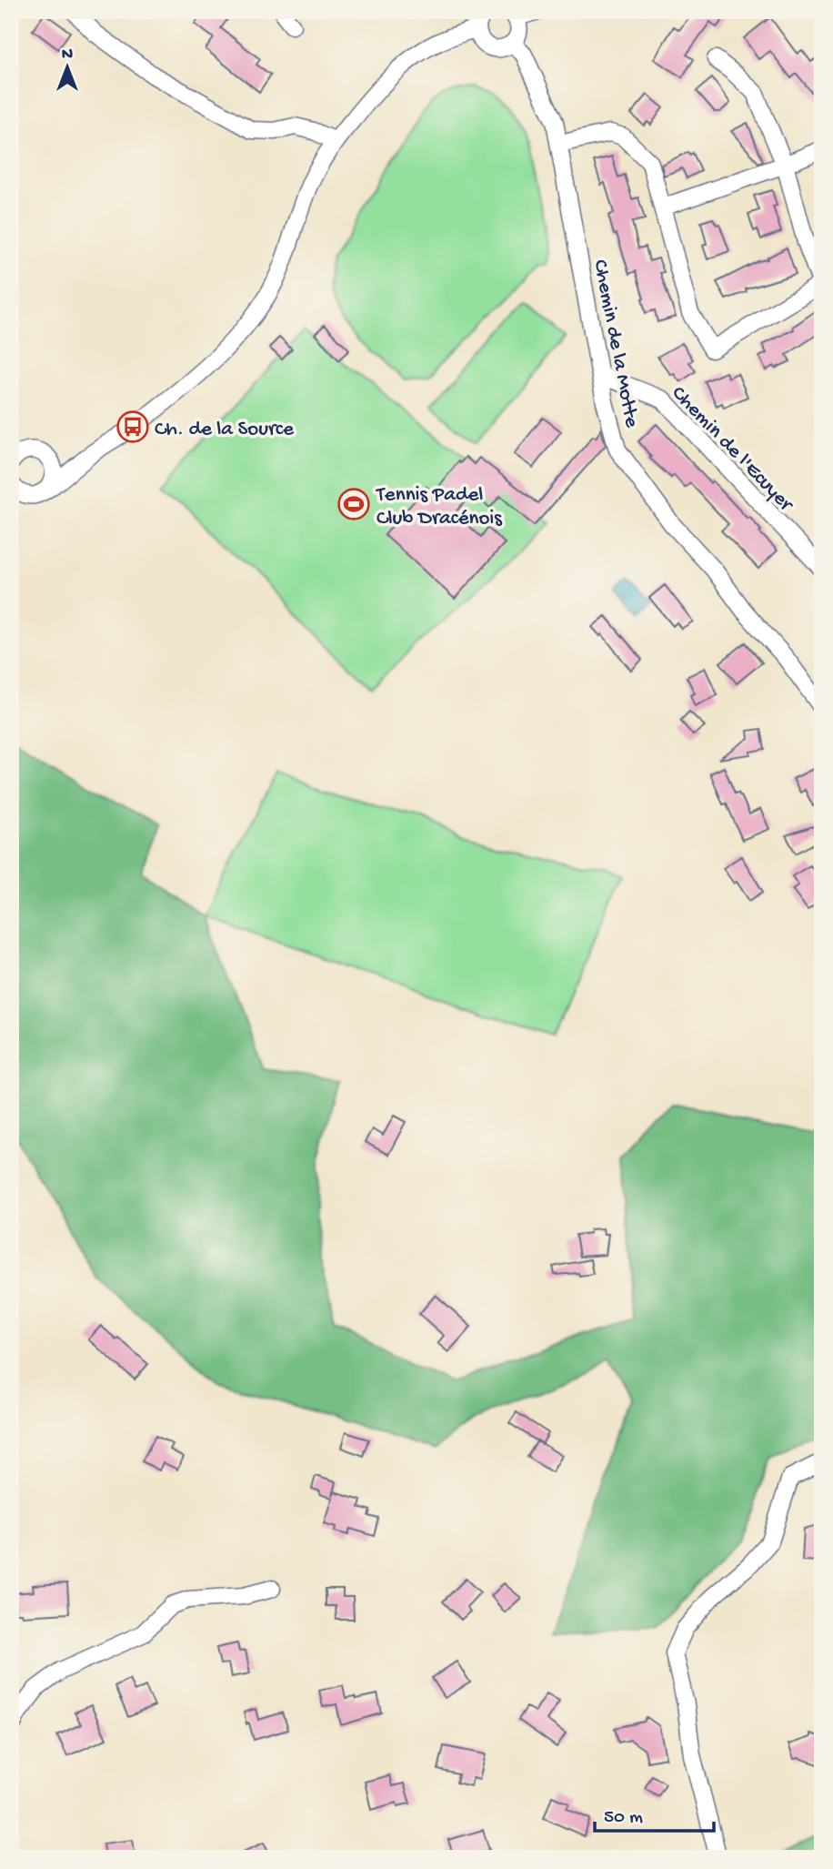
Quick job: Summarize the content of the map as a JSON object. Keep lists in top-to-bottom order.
{
  "streets": {
    "street": ["Chemin de la Motte", "Chemin de l'Ecuyer"]
  },
  "crossings": [
    ["Chemin de la Motte", "Chemin de l'Ecuyer"]
  ],
  "places": {
    "bus stop": ["Ch. de la Source"],
    "sports": ["Tennis Padel Club Dracénois"]
  },
  "scale_bar": "50 m",
  "north": "top"
}
